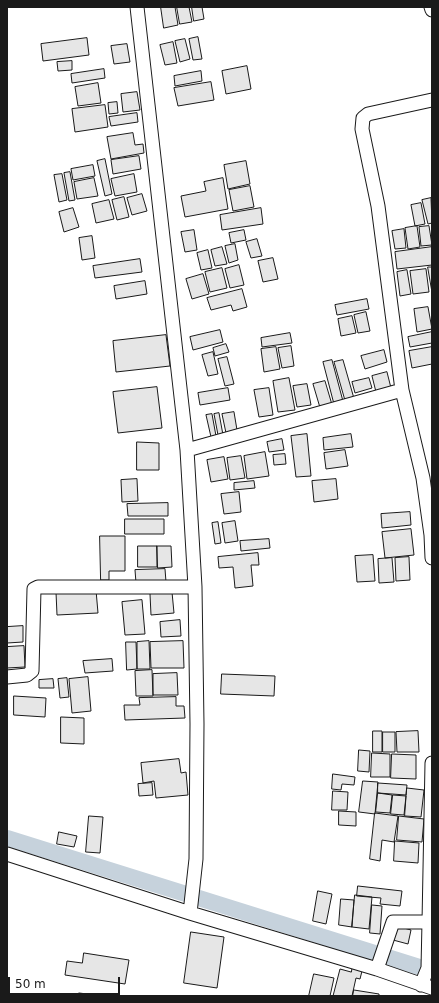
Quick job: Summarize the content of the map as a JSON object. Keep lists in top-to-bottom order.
{
  "scale_bar": "50 m"
}
